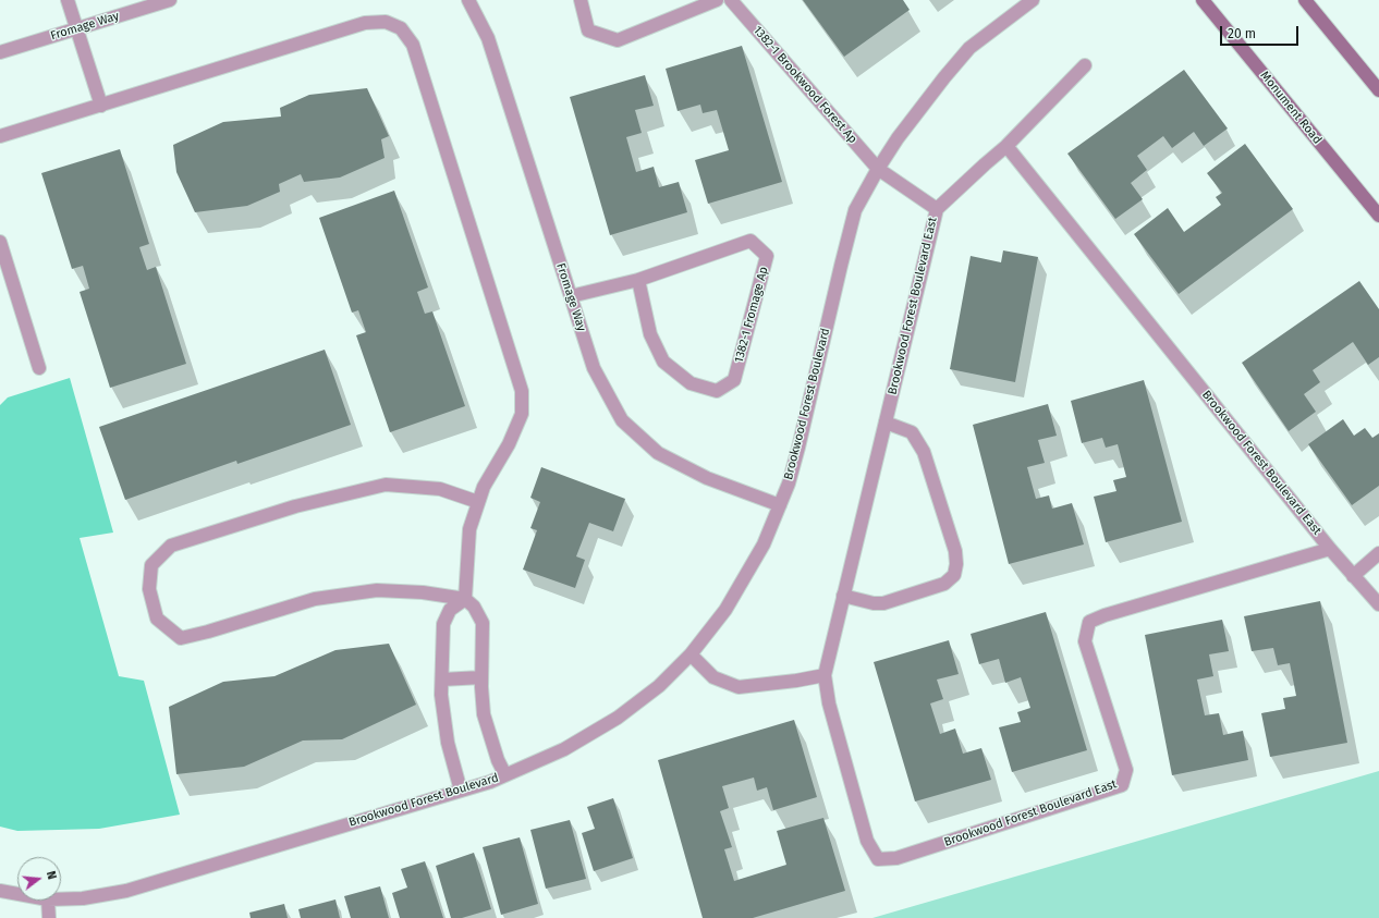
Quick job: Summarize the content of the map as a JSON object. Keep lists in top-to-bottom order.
{
  "streets": {
    "main road": ["Monument Road"],
    "street": [
      "Fromage Way",
      "1382-1 Brookwood Forest Ap",
      "Brookwood Forest Boulevard East",
      "1382-1 Fromage Ap",
      "Brookwood Forest Boulevard"
    ]
  },
  "crossings": [
    ["Fromage Way", "1382-1 Fromage Ap"],
    ["Fromage Way", "Brookwood Forest Boulevard"],
    ["1382-1 Brookwood Forest Ap", "Brookwood Forest Boulevard East"],
    ["1382-1 Brookwood Forest Ap", "Brookwood Forest Boulevard"]
  ],
  "scale_bar": "20 m",
  "north": "right"
}
